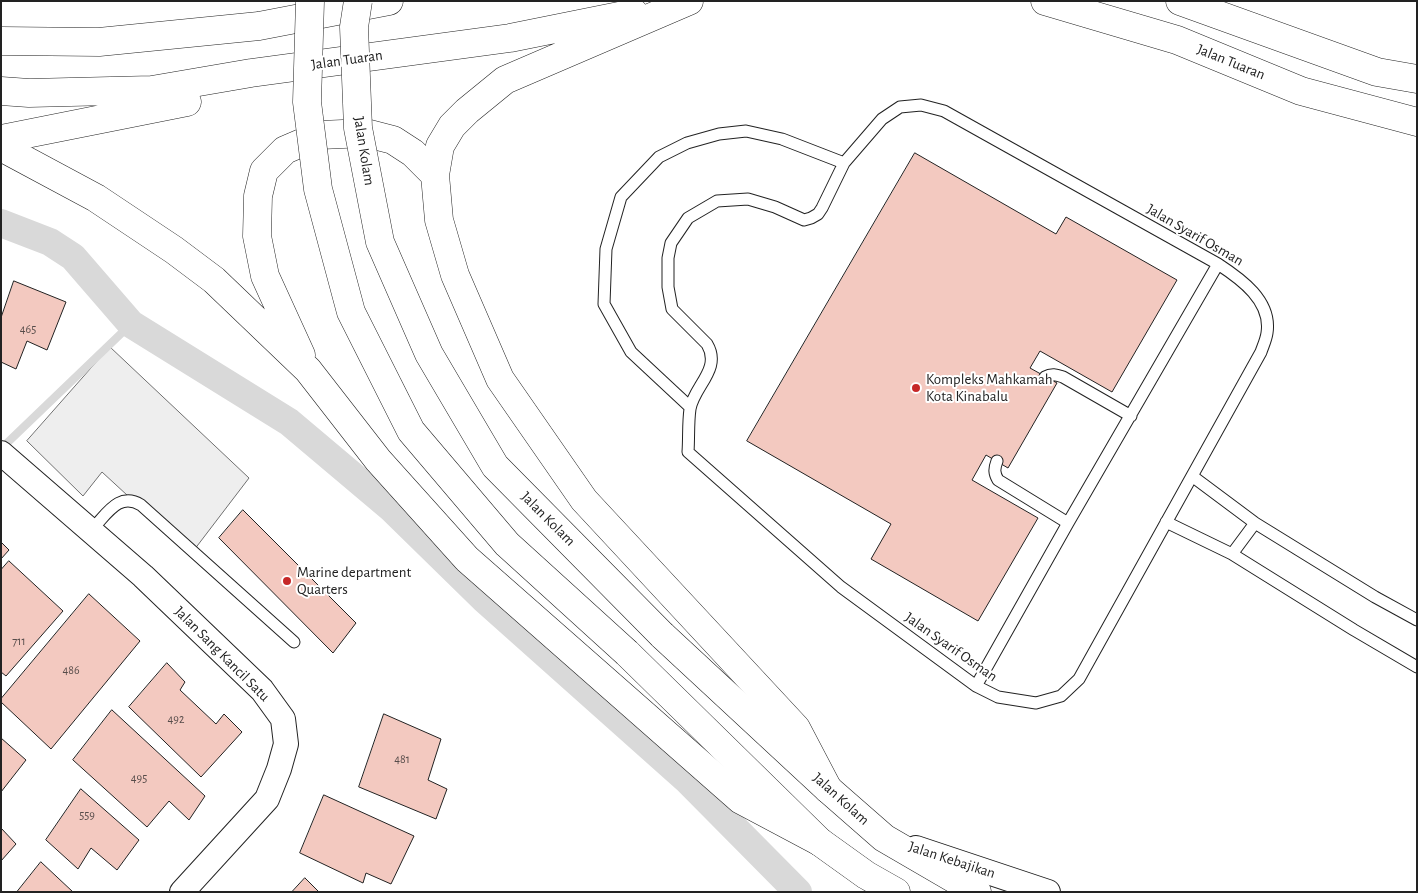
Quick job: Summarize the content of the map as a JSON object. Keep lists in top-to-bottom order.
{
  "streets": {
    "main road": ["Jalan Tuaran", "Jalan Kolam"],
    "street": ["Jalan Sang Kancil Satu", "Jalan Kebajikan"],
    "lane": ["Jalan Syarif Osman"]
  },
  "crossings": [
    ["Jalan Kolam", "Jalan Kebajikan"]
  ],
  "places": ["Kompleks Mahkamah Kota Kinabalu", "Marine department Quarters"],
  "house_numbers": [
    "465",
    "711",
    "486",
    "492",
    "481",
    "495",
    "559"
  ]
}
